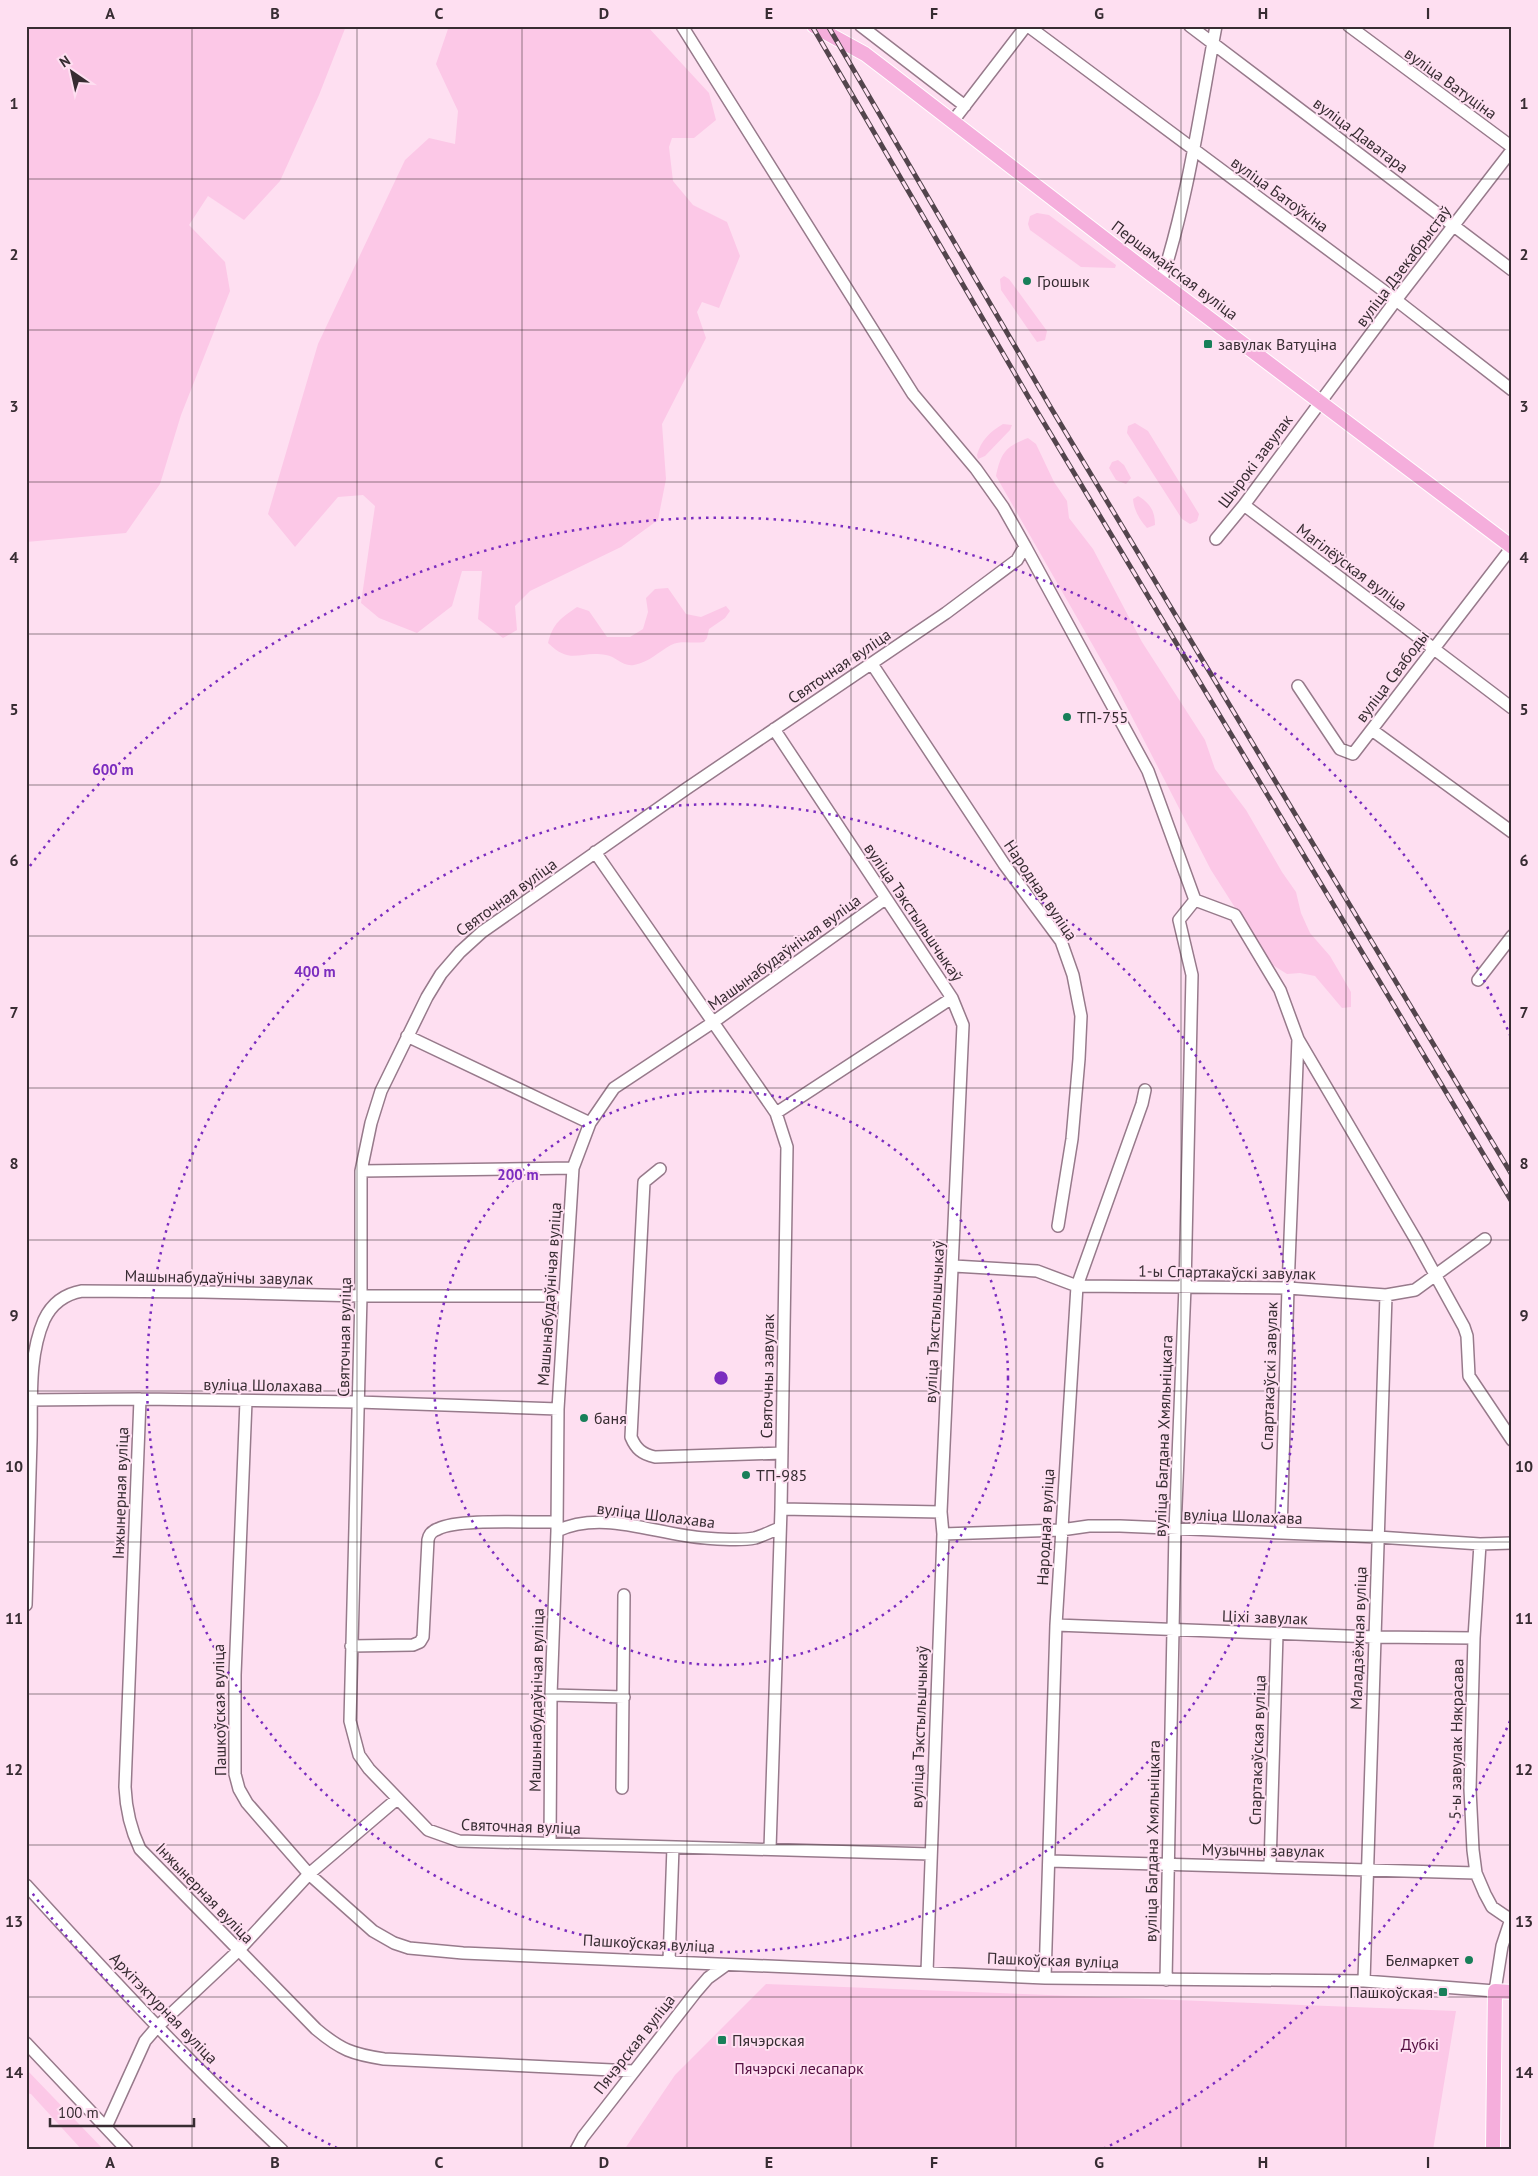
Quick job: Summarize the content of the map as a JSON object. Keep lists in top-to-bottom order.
{
  "streets": {
    "main road": ["Першамайская вуліца", "Пашкоўская вуліца"],
    "street": [
      "вуліца Ватуціна",
      "вуліца Даватара",
      "вуліца Батоўкіна",
      "вуліца Дзекабрыстаў",
      "Шырокі завулак",
      "Магілёўская вуліца",
      "Святочная вуліца",
      "вуліца Свабоды",
      "Народная вуліца",
      "вуліца Тэкстыльшчыкаў",
      "Машынабудаўнічая вуліца",
      "1-ы Спартакаўскі завулак",
      "Машынабудаўнічы завулак",
      "Святочны завулак",
      "Спартакаўскі завулак",
      "вуліца Шолахава",
      "вуліца Багдана Хмяльніцкага",
      "Інжынерная вуліца",
      "Ціхі завулак",
      "Маладзёжная вуліца",
      "5-ы завулак Някрасава",
      "Спартакаўская вуліца",
      "Музычны завулак",
      "Архітэктурная вуліца",
      "Пячэрская вуліца"
    ]
  },
  "crossings": [
    ["вуліца Ватуціна", "вуліца Дзекабрыстаў"],
    ["вуліца Даватара", "вуліца Дзекабрыстаў"],
    ["вуліца Батоўкіна", "вуліца Дзекабрыстаў"],
    ["вуліца Дзекабрыстаў", "Першамайская вуліца"],
    ["вуліца Дзекабрыстаў", "Шырокі завулак"],
    ["Першамайская вуліца", "Шырокі завулак"],
    ["Першамайская вуліца", "вуліца Свабоды"],
    ["Шырокі завулак", "Магілёўская вуліца"],
    ["Магілёўская вуліца", "вуліца Свабоды"],
    ["Святочная вуліца", "Народная вуліца"],
    ["Святочная вуліца", "вуліца Тэкстыльшчыкаў"],
    ["Святочная вуліца", "Машынабудаўнічая вуліца"],
    ["Святочная вуліца", "Машынабудаўнічы завулак"],
    ["Святочная вуліца", "Святочны завулак"],
    ["Святочная вуліца", "вуліца Шолахава"],
    ["Народная вуліца", "1-ы Спартакаўскі завулак"],
    ["Народная вуліца", "вуліца Шолахава"],
    ["Народная вуліца", "Ціхі завулак"],
    ["Народная вуліца", "Пашкоўская вуліца"],
    ["Народная вуліца", "Музычны завулак"],
    ["вуліца Тэкстыльшчыкаў", "Машынабудаўнічая вуліца"],
    ["вуліца Тэкстыльшчыкаў", "1-ы Спартакаўскі завулак"],
    ["вуліца Тэкстыльшчыкаў", "вуліца Шолахава"],
    ["вуліца Тэкстыльшчыкаў", "Пашкоўская вуліца"],
    ["Машынабудаўнічая вуліца", "Машынабудаўнічы завулак"],
    ["Машынабудаўнічая вуліца", "Святочны завулак"],
    ["Машынабудаўнічая вуліца", "вуліца Шолахава"],
    ["1-ы Спартакаўскі завулак", "Спартакаўскі завулак"],
    ["1-ы Спартакаўскі завулак", "вуліца Багдана Хмяльніцкага"],
    ["1-ы Спартакаўскі завулак", "Маладзёжная вуліца"],
    ["Машынабудаўнічы завулак", "вуліца Шолахава"],
    ["Святочны завулак", "вуліца Шолахава"],
    ["Спартакаўскі завулак", "вуліца Шолахава"],
    ["вуліца Шолахава", "вуліца Багдана Хмяльніцкага"],
    ["вуліца Шолахава", "Інжынерная вуліца"],
    ["вуліца Шолахава", "Маладзёжная вуліца"],
    ["вуліца Шолахава", "Пашкоўская вуліца"],
    ["вуліца Шолахава", "5-ы завулак Някрасава"],
    ["вуліца Багдана Хмяльніцкага", "Ціхі завулак"],
    ["вуліца Багдана Хмяльніцкага", "Пашкоўская вуліца"],
    ["вуліца Багдана Хмяльніцкага", "Музычны завулак"],
    ["Інжынерная вуліца", "Пячэрская вуліца"],
    ["Ціхі завулак", "Маладзёжная вуліца"],
    ["Ціхі завулак", "5-ы завулак Някрасава"],
    ["Ціхі завулак", "Спартакаўская вуліца"],
    ["Маладзёжная вуліца", "Пашкоўская вуліца"],
    ["Маладзёжная вуліца", "Музычны завулак"],
    ["Пашкоўская вуліца", "Пячэрская вуліца"],
    ["5-ы завулак Някрасава", "Музычны завулак"],
    ["Спартакаўская вуліца", "Музычны завулак"]
  ],
  "parks": ["Дубкі", "Пячэрскі лесапарк"],
  "places": {
    "other": [
      "Грошык",
      "ТП-755",
      "баня",
      "ТП-985",
      "Белмаркет"
    ],
    "transit": ["завулак Ватуціна", "Пашкоўская", "Пячэрская"]
  },
  "scale_bar": "100 m",
  "north": "top left",
  "grid": {
    "columns": [
      "A",
      "B",
      "C",
      "D",
      "E",
      "F",
      "G",
      "H",
      "I"
    ],
    "rows": [
      "1",
      "2",
      "3",
      "4",
      "5",
      "6",
      "7",
      "8",
      "9",
      "10",
      "11",
      "12",
      "13",
      "14"
    ]
  },
  "rings": ["600 m", "400 m", "200 m"]
}
